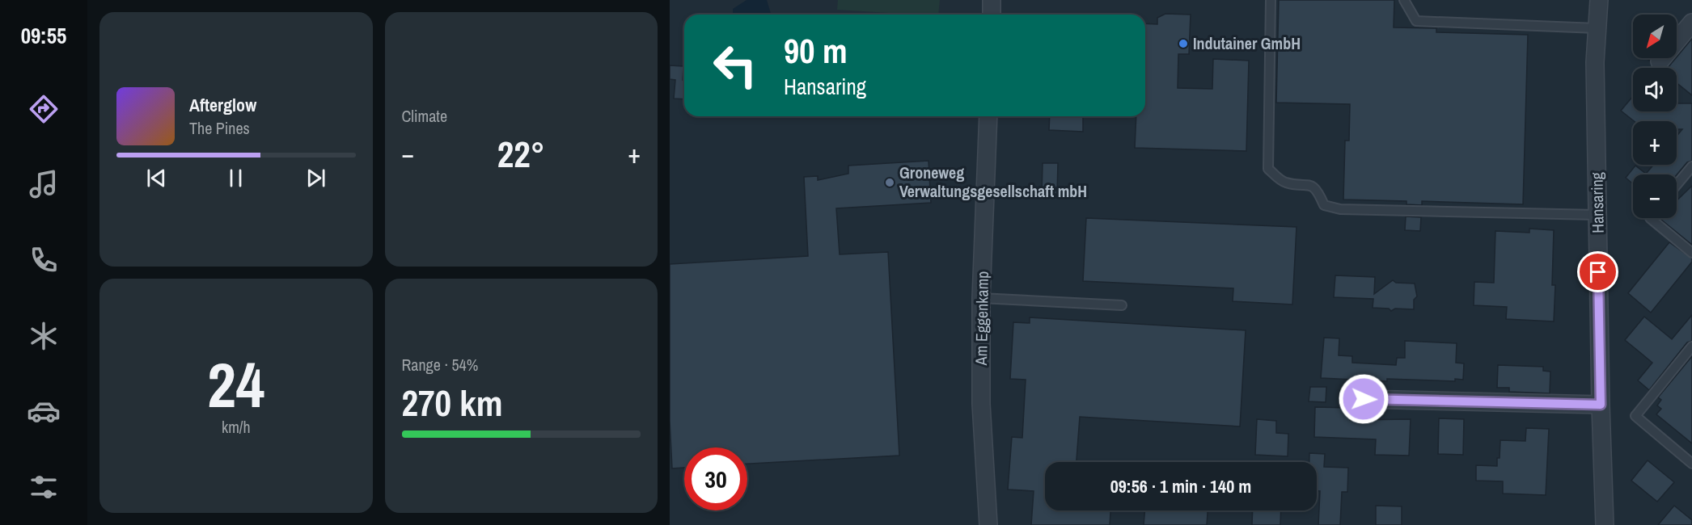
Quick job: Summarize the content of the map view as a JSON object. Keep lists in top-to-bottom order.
{
  "streets": {
    "street": ["Hansaring", "Am Eggenkamp"]
  },
  "places": ["Indutainer GmbH", "Groneweg Verwaltungsgesellschaft mbH"],
  "north": "bottom left",
  "page": {
    "tabs": "09:55",
    "tile": [
      "Climate",
      ["24", "km/h"],
      ["Range · 54%", "270 km"]
    ],
    "map_buttons": ["+", "−"],
    "turn": ["90 m", "Hansaring"],
    "song": ["Afterglow", "The Pines"],
    "heat": ["−", "22°", "+"],
    "limit": "30",
    "trip": "09:56 · 1 min · 140 m"
  }
}
